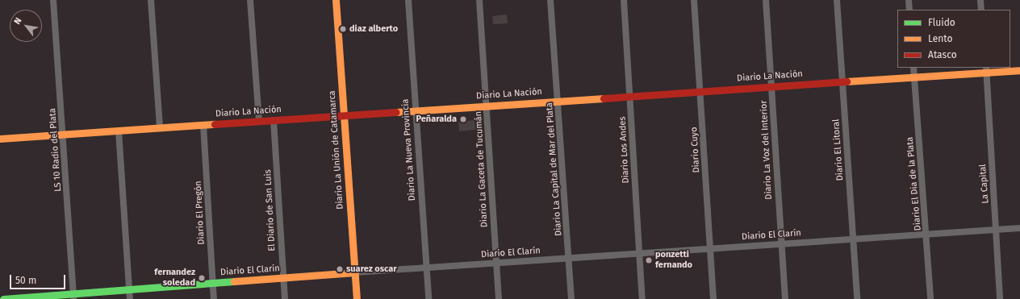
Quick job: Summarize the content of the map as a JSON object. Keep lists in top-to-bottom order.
{
  "streets": {
    "street": [
      "Diario La Nación",
      "LS 10 Radio del Plata",
      "Diario La Unión de Catamarca",
      "Diario La Nueva Provincia",
      "Diario Los Andes",
      "Diario Cuyo",
      "Diario La Voz del Interior",
      "Diario El Litoral",
      "Diario La Gaceta de Tucumán",
      "Diario La Capital de Mar del Plata",
      "Diario El Dia de la Plata",
      "La Capital",
      "El Diario de San Luis",
      "Diario El Pregón",
      "Diario El Clarín"
    ]
  },
  "crossings": [
    ["Diario La Nación", "LS 10 Radio del Plata"],
    ["Diario La Nación", "Diario La Unión de Catamarca"],
    ["Diario La Nación", "Diario La Nueva Provincia"],
    ["Diario La Nación", "Diario Los Andes"],
    ["Diario La Nación", "Diario Cuyo"],
    ["Diario La Nación", "Diario La Voz del Interior"],
    ["Diario La Nación", "Diario El Litoral"],
    ["Diario La Nación", "Diario La Gaceta de Tucumán"],
    ["Diario La Nación", "Diario La Capital de Mar del Plata"],
    ["Diario La Nación", "Diario El Dia de la Plata"],
    ["Diario La Nación", "La Capital"],
    ["Diario La Nación", "El Diario de San Luis"],
    ["Diario La Nación", "Diario El Pregón"],
    ["LS 10 Radio del Plata", "Diario El Clarín"],
    ["Diario La Unión de Catamarca", "Diario El Clarín"],
    ["Diario La Nueva Provincia", "Diario El Clarín"],
    ["Diario Los Andes", "Diario El Clarín"],
    ["Diario Cuyo", "Diario El Clarín"],
    ["Diario La Voz del Interior", "Diario El Clarín"],
    ["Diario El Litoral", "Diario El Clarín"],
    ["Diario La Gaceta de Tucumán", "Diario El Clarín"],
    ["Diario La Capital de Mar del Plata", "Diario El Clarín"],
    ["Diario El Dia de la Plata", "Diario El Clarín"],
    ["La Capital", "Diario El Clarín"],
    ["El Diario de San Luis", "Diario El Clarín"],
    ["Diario El Pregón", "Diario El Clarín"]
  ],
  "places": [
    "diaz alberto",
    "Peñaralda",
    "ponzetti fernando",
    "suarez oscar",
    "fernandez soledad"
  ],
  "legend": ["Fluido", "Lento", "Atasco"],
  "scale_bar": "50 m",
  "north": "top left"
}
